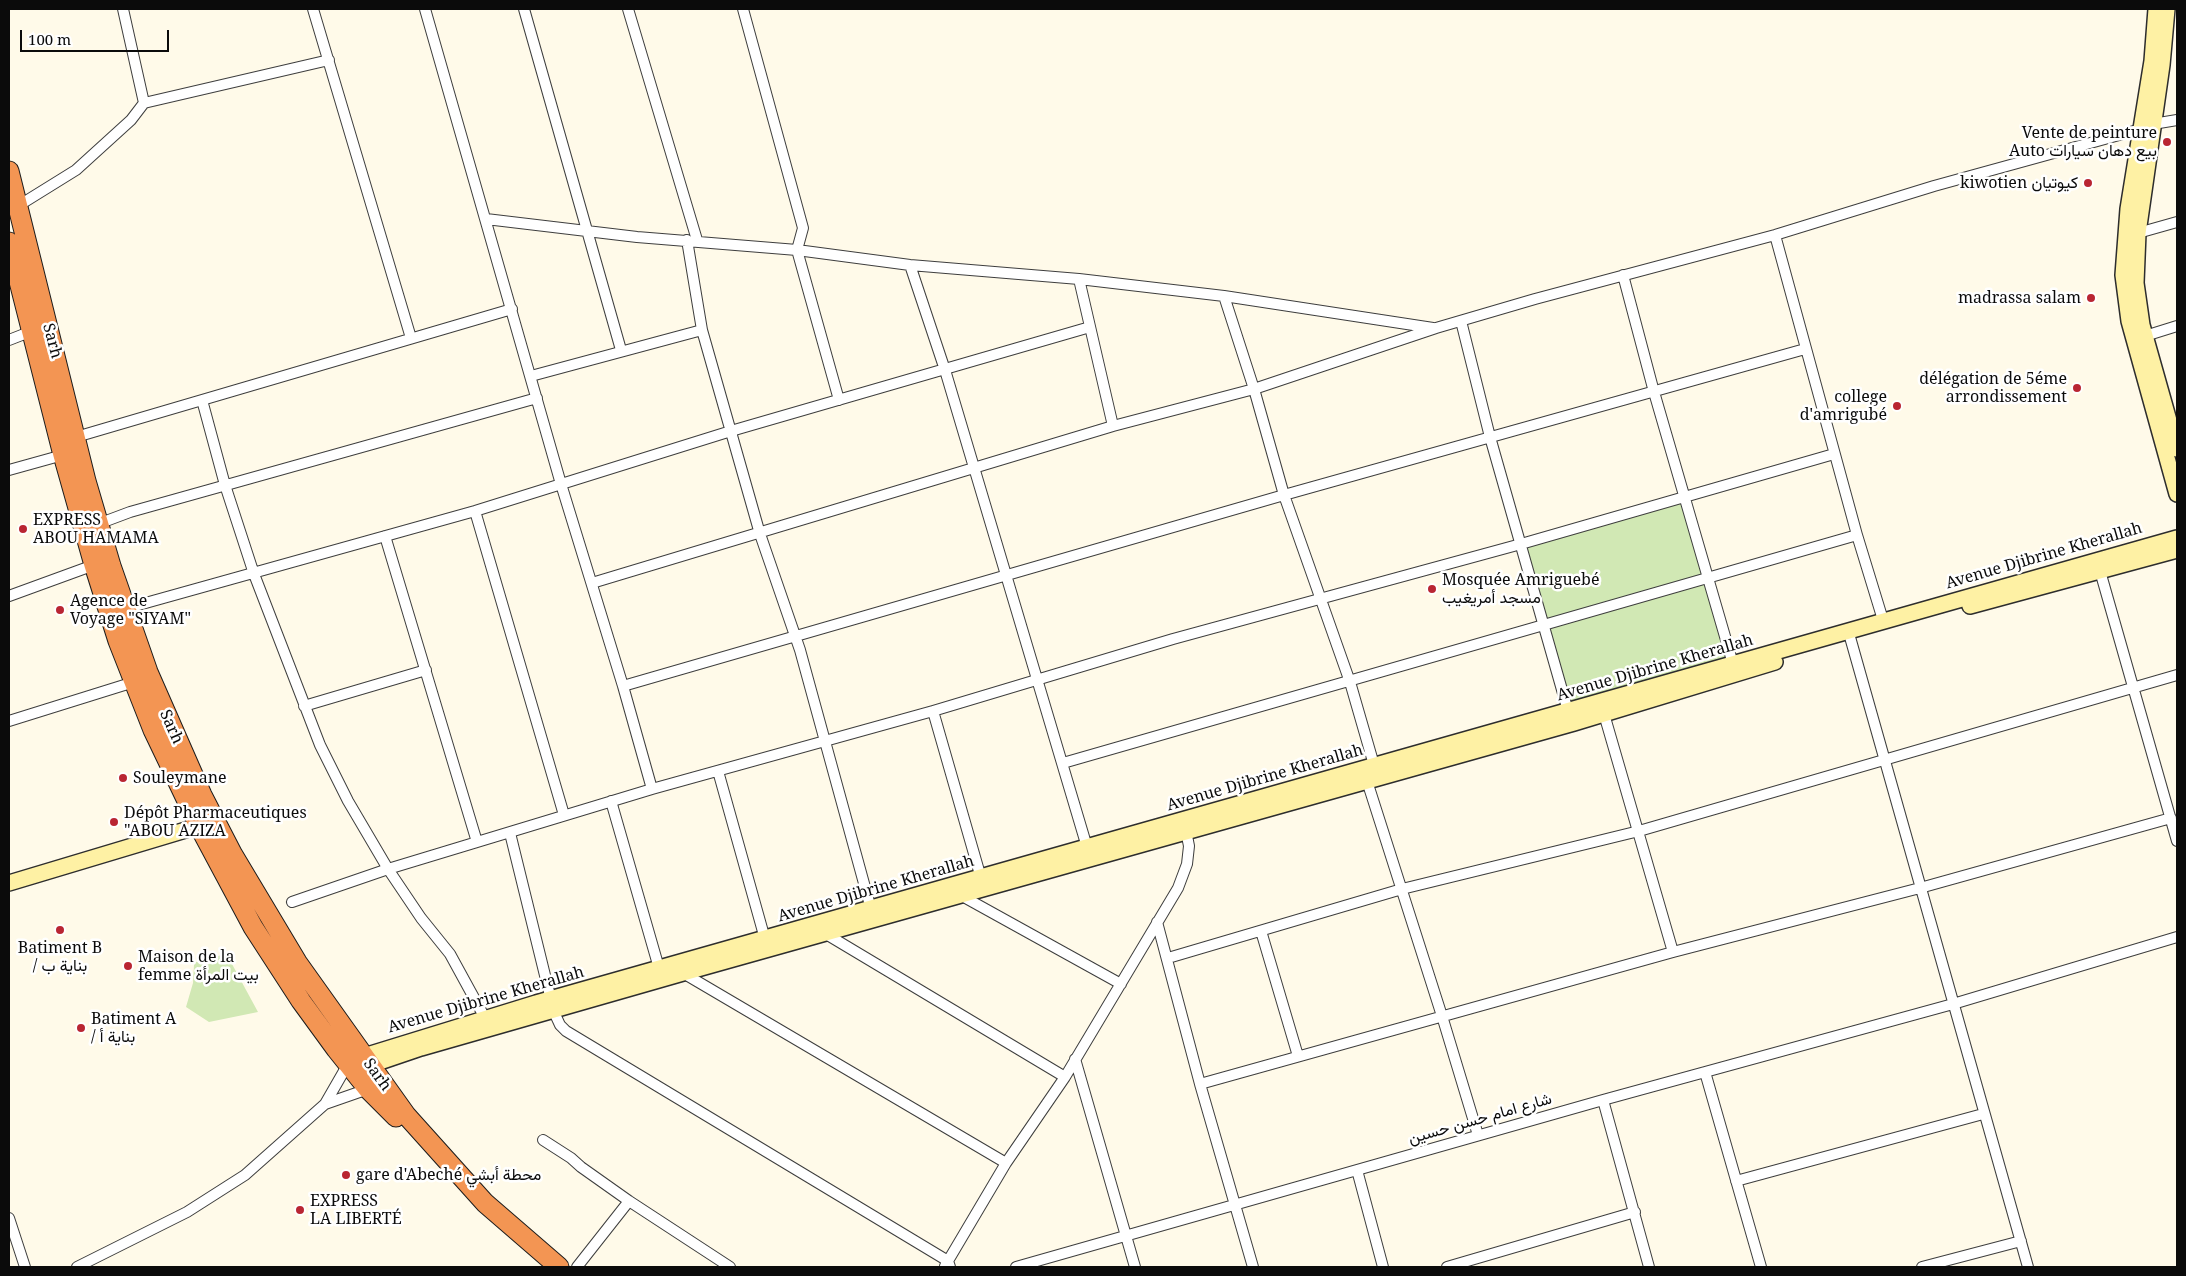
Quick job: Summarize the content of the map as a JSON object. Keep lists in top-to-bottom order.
{
  "streets": {
    "highway": ["Sarh"],
    "street": ["Avenue Djibrine Kherallah", "شارع امام حسن حسين"]
  },
  "crossings": [
    ["Sarh", "Avenue Djibrine Kherallah"]
  ],
  "places": [
    "Vente de peinture Auto بيع دهان سيارات",
    "kiwotien كيوتيان",
    "madrassa salam",
    "délégation de 5éme arrondissement",
    "college d'amrigubé",
    "EXPRESS ABOU HAMAMA",
    "Mosquée Amriguebé مسجد أمريغيب",
    "Agence de Voyage \"SIYAM\"",
    "Souleymane",
    "Dépôt Pharmaceutiques \"ABOU AZIZA",
    "Batiment B / بناية ب",
    "Maison de la femme بيت المرأة",
    "Batiment A / بناية أ",
    "gare d'Abeché محطة أبشي",
    "EXPRESS LA LIBERTÉ"
  ],
  "scale_bar": "100 m"
}
